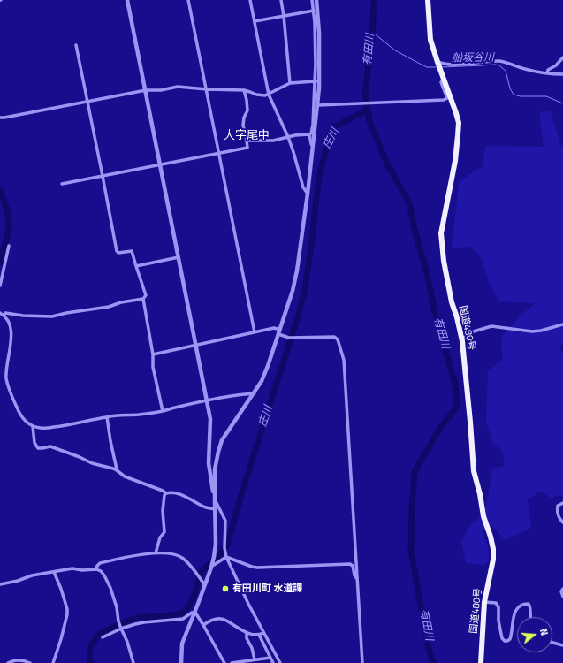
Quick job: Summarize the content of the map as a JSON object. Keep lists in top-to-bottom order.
{
  "streets": {
    "highway": ["国道480号"]
  },
  "districts": ["大字尾中"],
  "water": ["有田川", "船坂谷川", "庄川"],
  "places": ["有田川町 水道課"],
  "north": "right"
}
